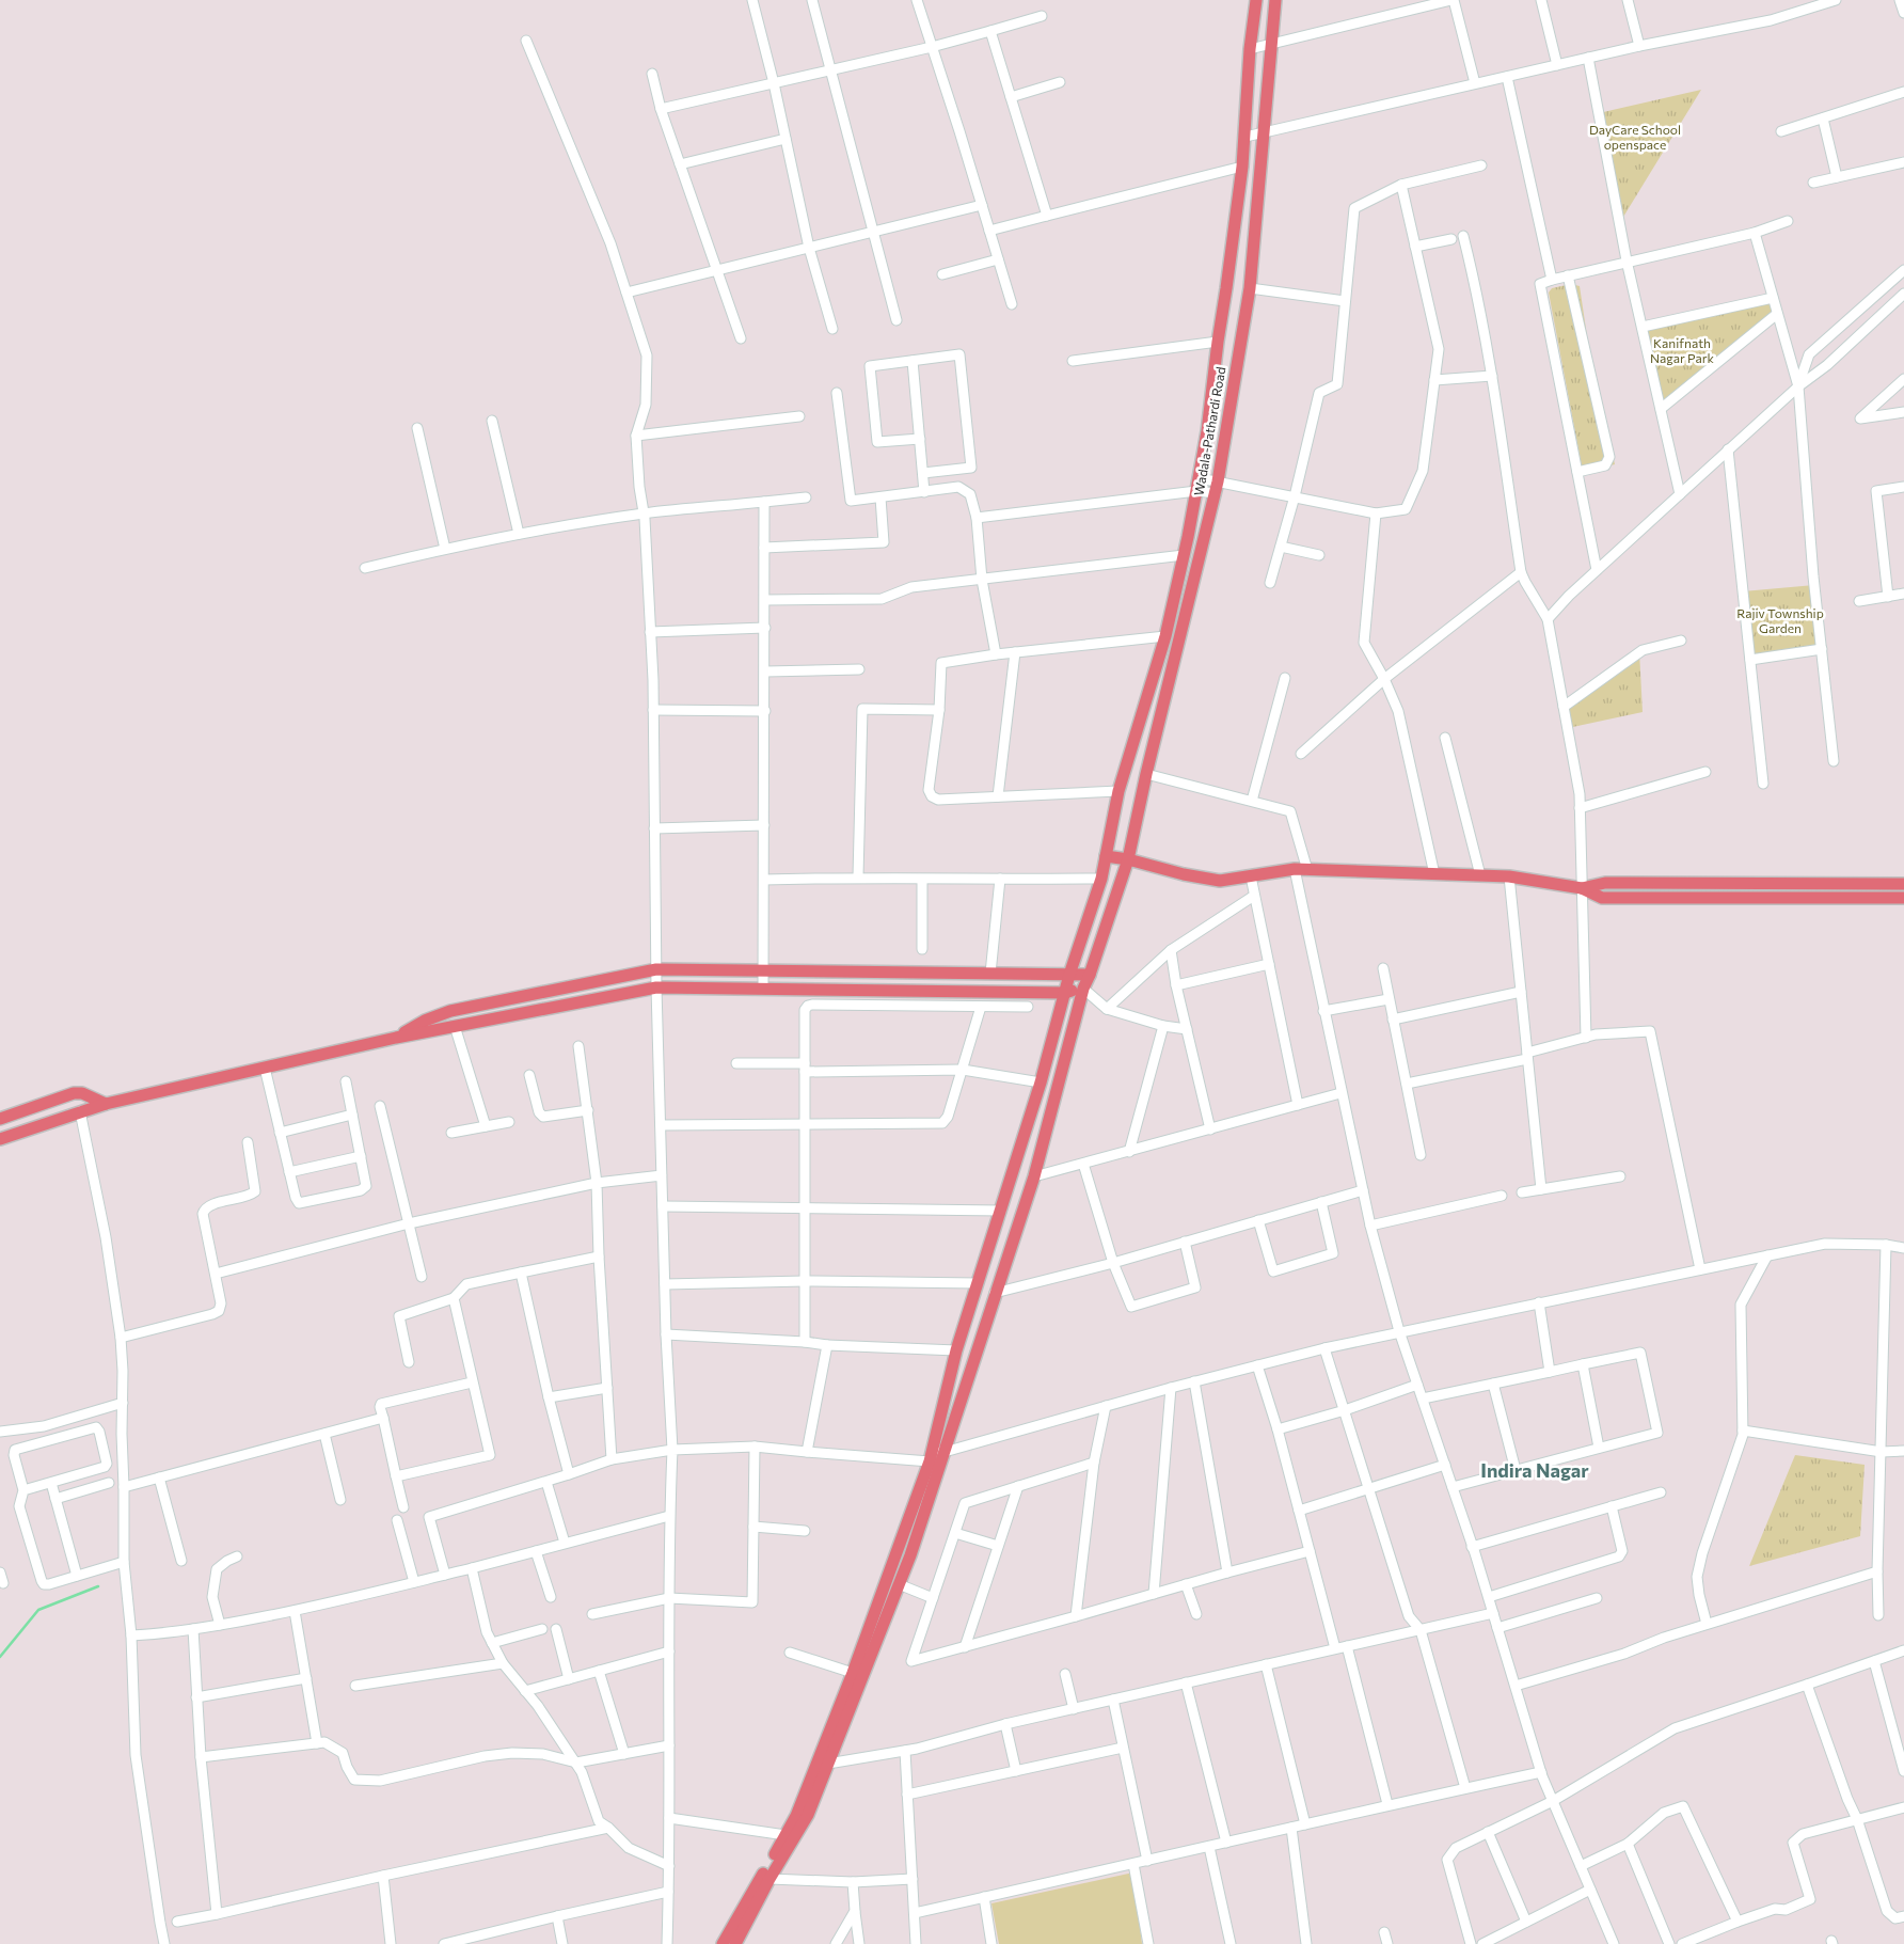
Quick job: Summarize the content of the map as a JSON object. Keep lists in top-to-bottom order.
{
  "streets": {
    "main road": ["Wadala-Pathardi Road"]
  },
  "districts": ["Indira Nagar"],
  "parks": ["DayCare School openspace", "Kanifnath Nagar Park", "Rajiv Township Garden"]
}
